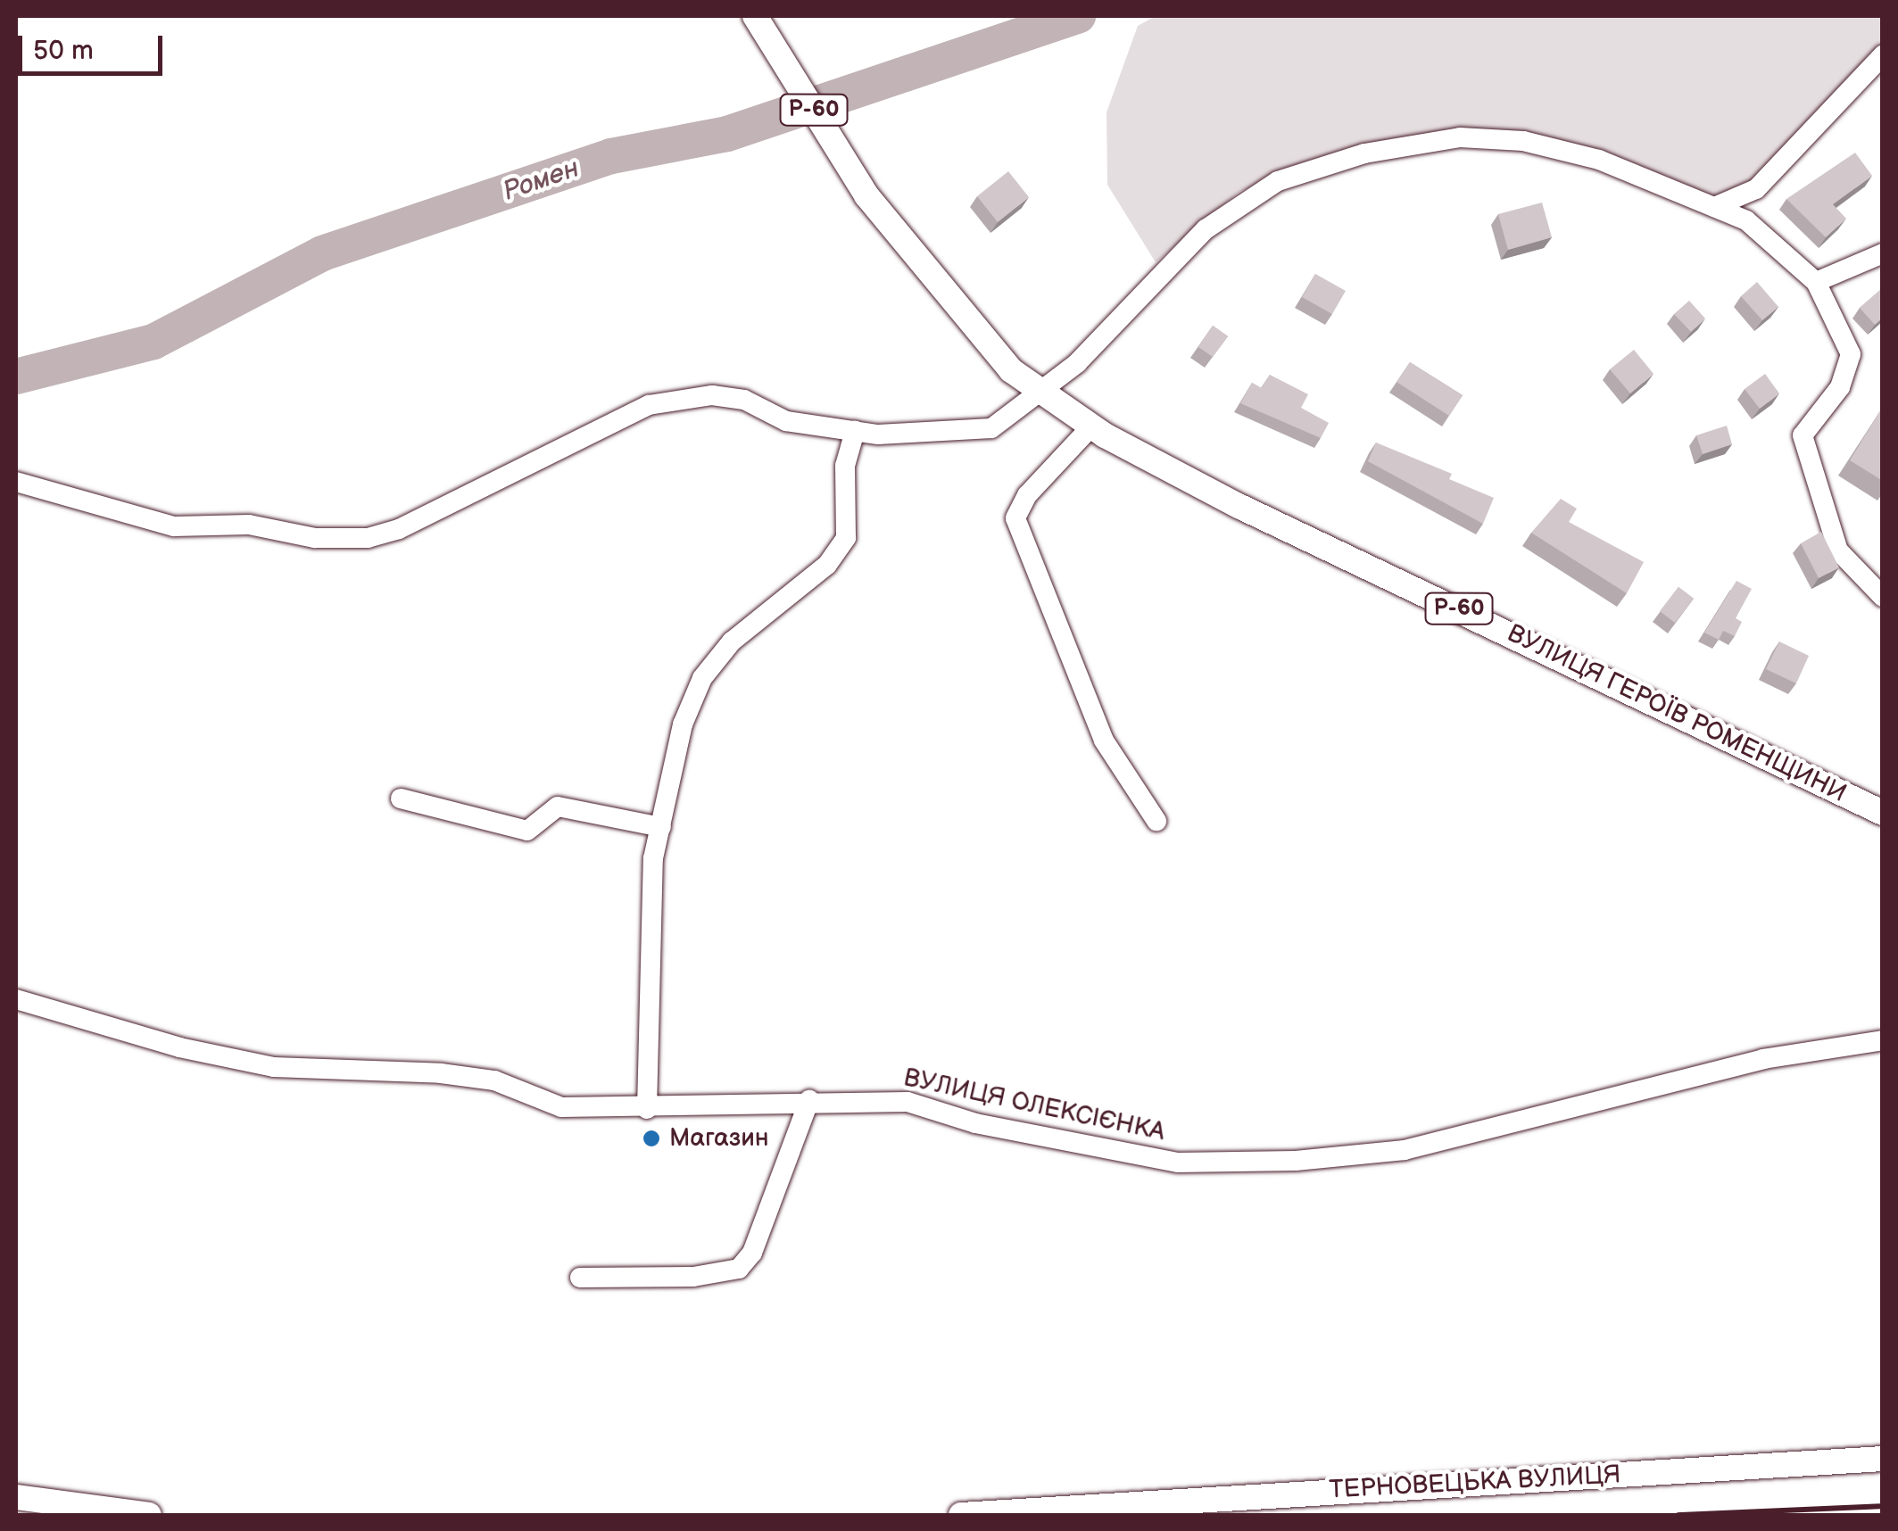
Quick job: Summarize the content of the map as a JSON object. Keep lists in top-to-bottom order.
{
  "streets": {
    "main road": ["Р-60", "ВУЛИЦЯ ГЕРОЇВ РОМЕНЩИНИ", "ТЕРНОВЕЦЬКА ВУЛИЦЯ"],
    "street": ["ВУЛИЦЯ ОЛЕКСІЄНКА"]
  },
  "water": ["Ромен"],
  "places": ["Магазин"],
  "scale_bar": "50 m"
}
